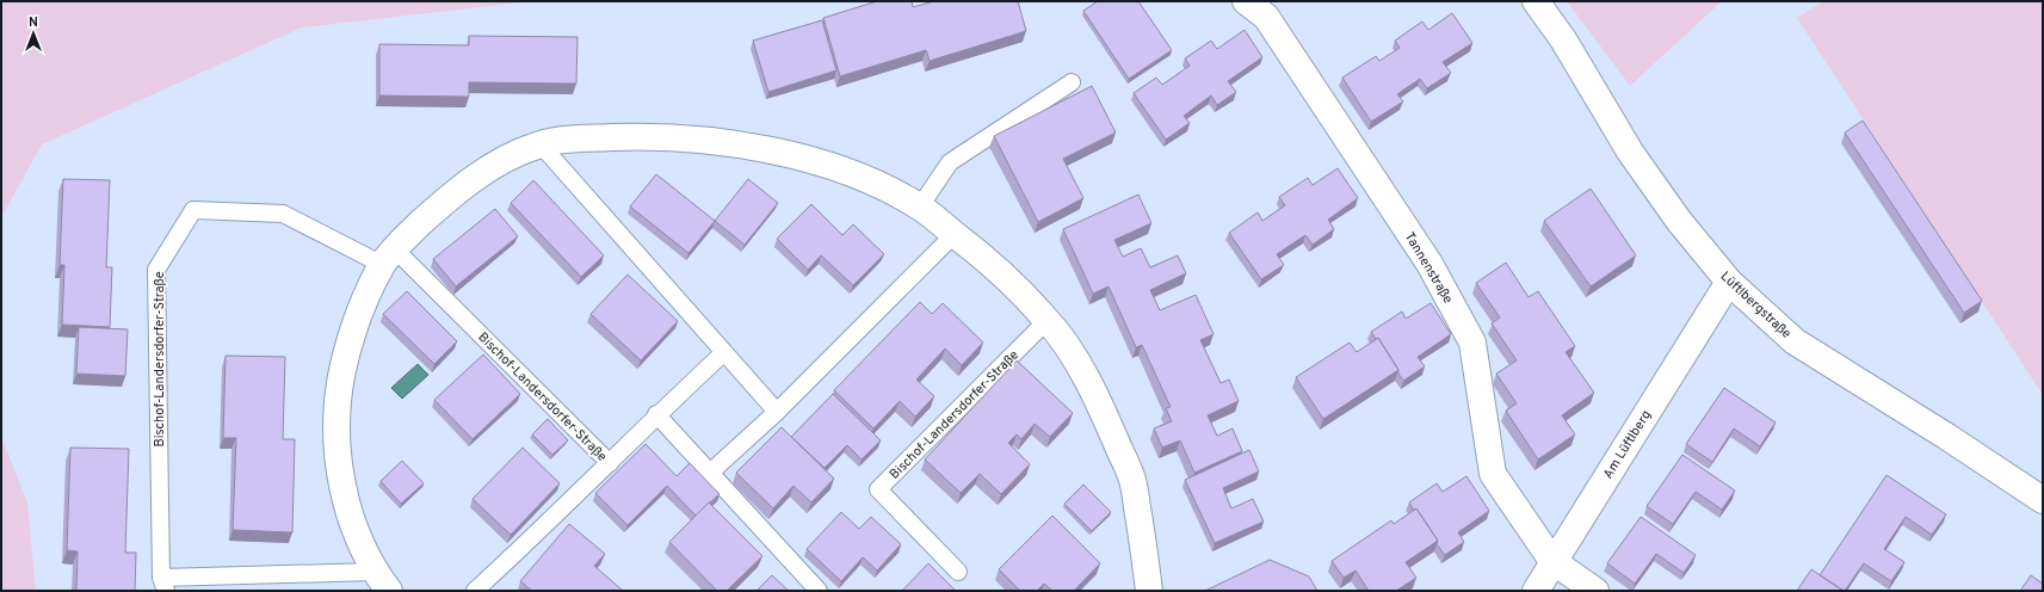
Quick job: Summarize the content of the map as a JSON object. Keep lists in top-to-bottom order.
{
  "streets": {
    "street": [
      "Tannenstraße",
      "Lüftlbergstraße",
      "Bischof-Landersdorfer-Straße",
      "Am Lüftlberg"
    ]
  },
  "crossings": [
    ["Tannenstraße", "Am Lüftlberg"],
    ["Lüftlbergstraße", "Am Lüftlberg"]
  ],
  "north": "top"
}
